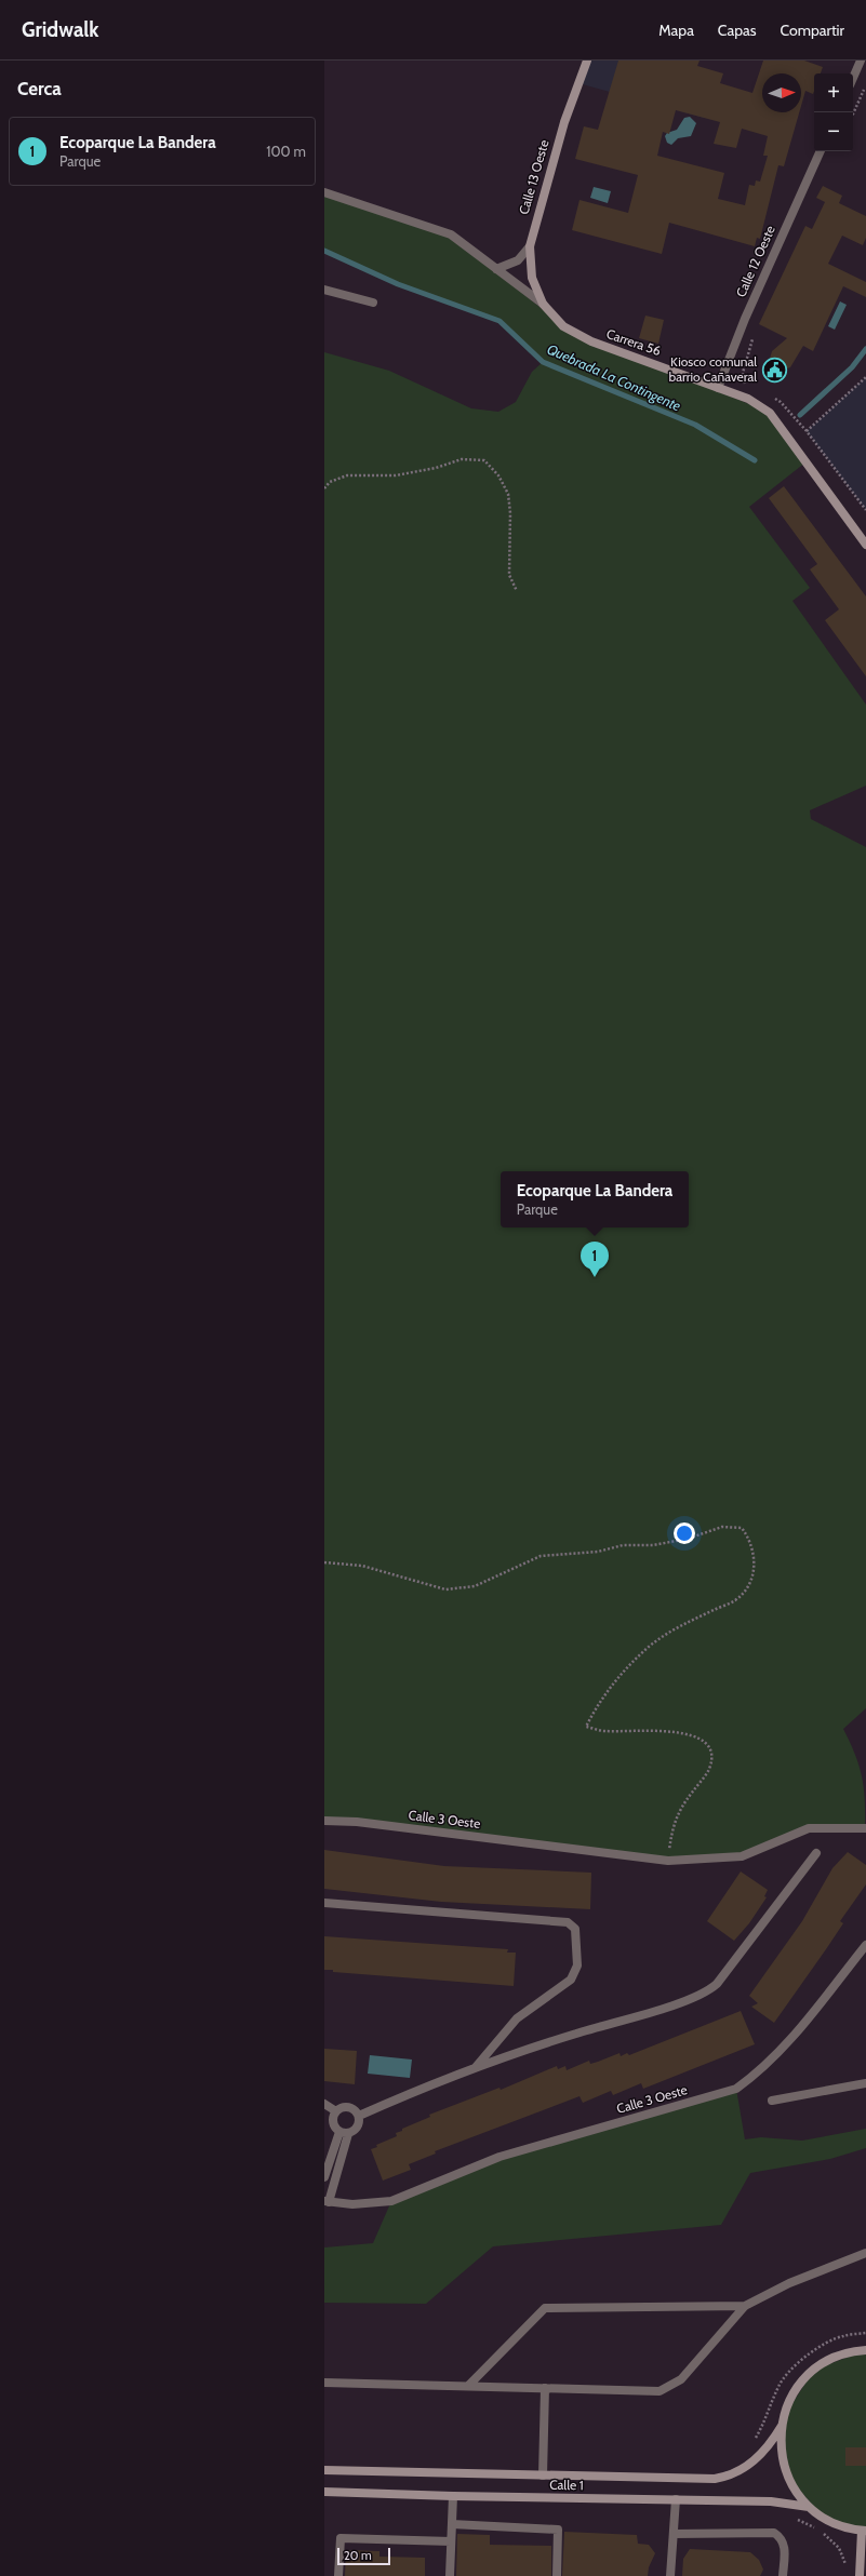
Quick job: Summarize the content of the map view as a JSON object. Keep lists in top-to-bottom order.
{
  "streets": {
    "main road": ["Calle 13 Oeste", "Carrera 56", "Calle 1"],
    "street": ["Calle 12 Oeste", "Calle 3 Oeste"]
  },
  "crossings": [
    ["Calle 13 Oeste", "Carrera 56"],
    ["Calle 12 Oeste", "Carrera 56"]
  ],
  "water": ["Quebrada La Contingente"],
  "places": {
    "public building": ["Kiosco comunal barrio Cañaveral"]
  },
  "scale_bar": "20 m",
  "north": "right",
  "page": {
    "header": "Gridwalk",
    "nav": ["Mapa", "Capas", "Compartir"],
    "heading": "Cerca",
    "map_buttons": ["+", "−"],
    "list": [
      {
        "mark": "1",
        "name": "Ecoparque La Bandera",
        "note": "Parque",
        "value": "100 m"
      }
    ],
    "popup": ["Ecoparque La Bandera", "Parque"],
    "pins": "1",
    "scale": "20 m"
  }
}
